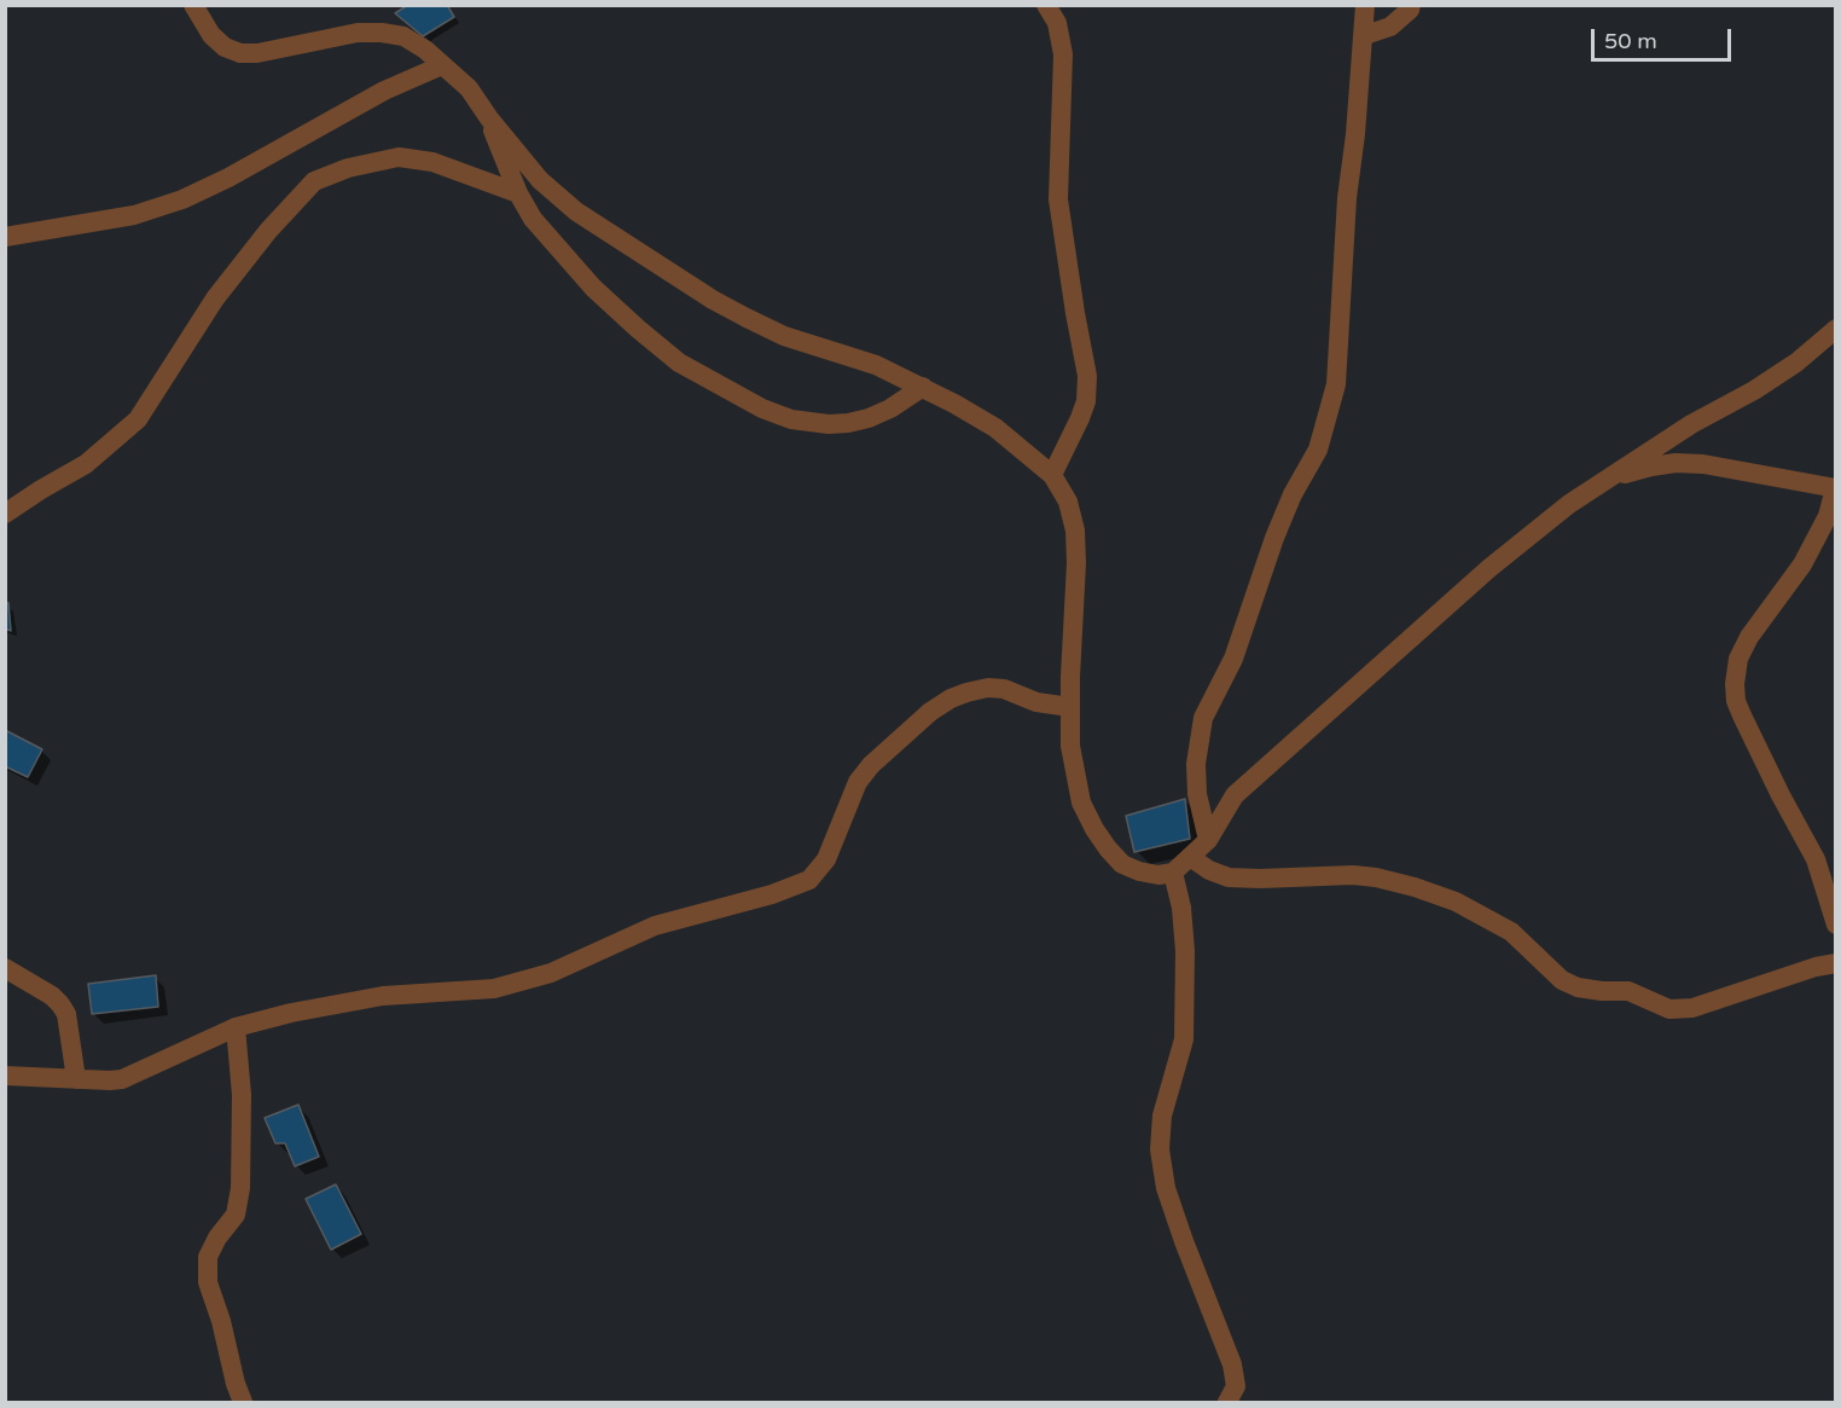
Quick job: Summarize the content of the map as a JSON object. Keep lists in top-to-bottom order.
{
  "scale_bar": "50 m"
}
